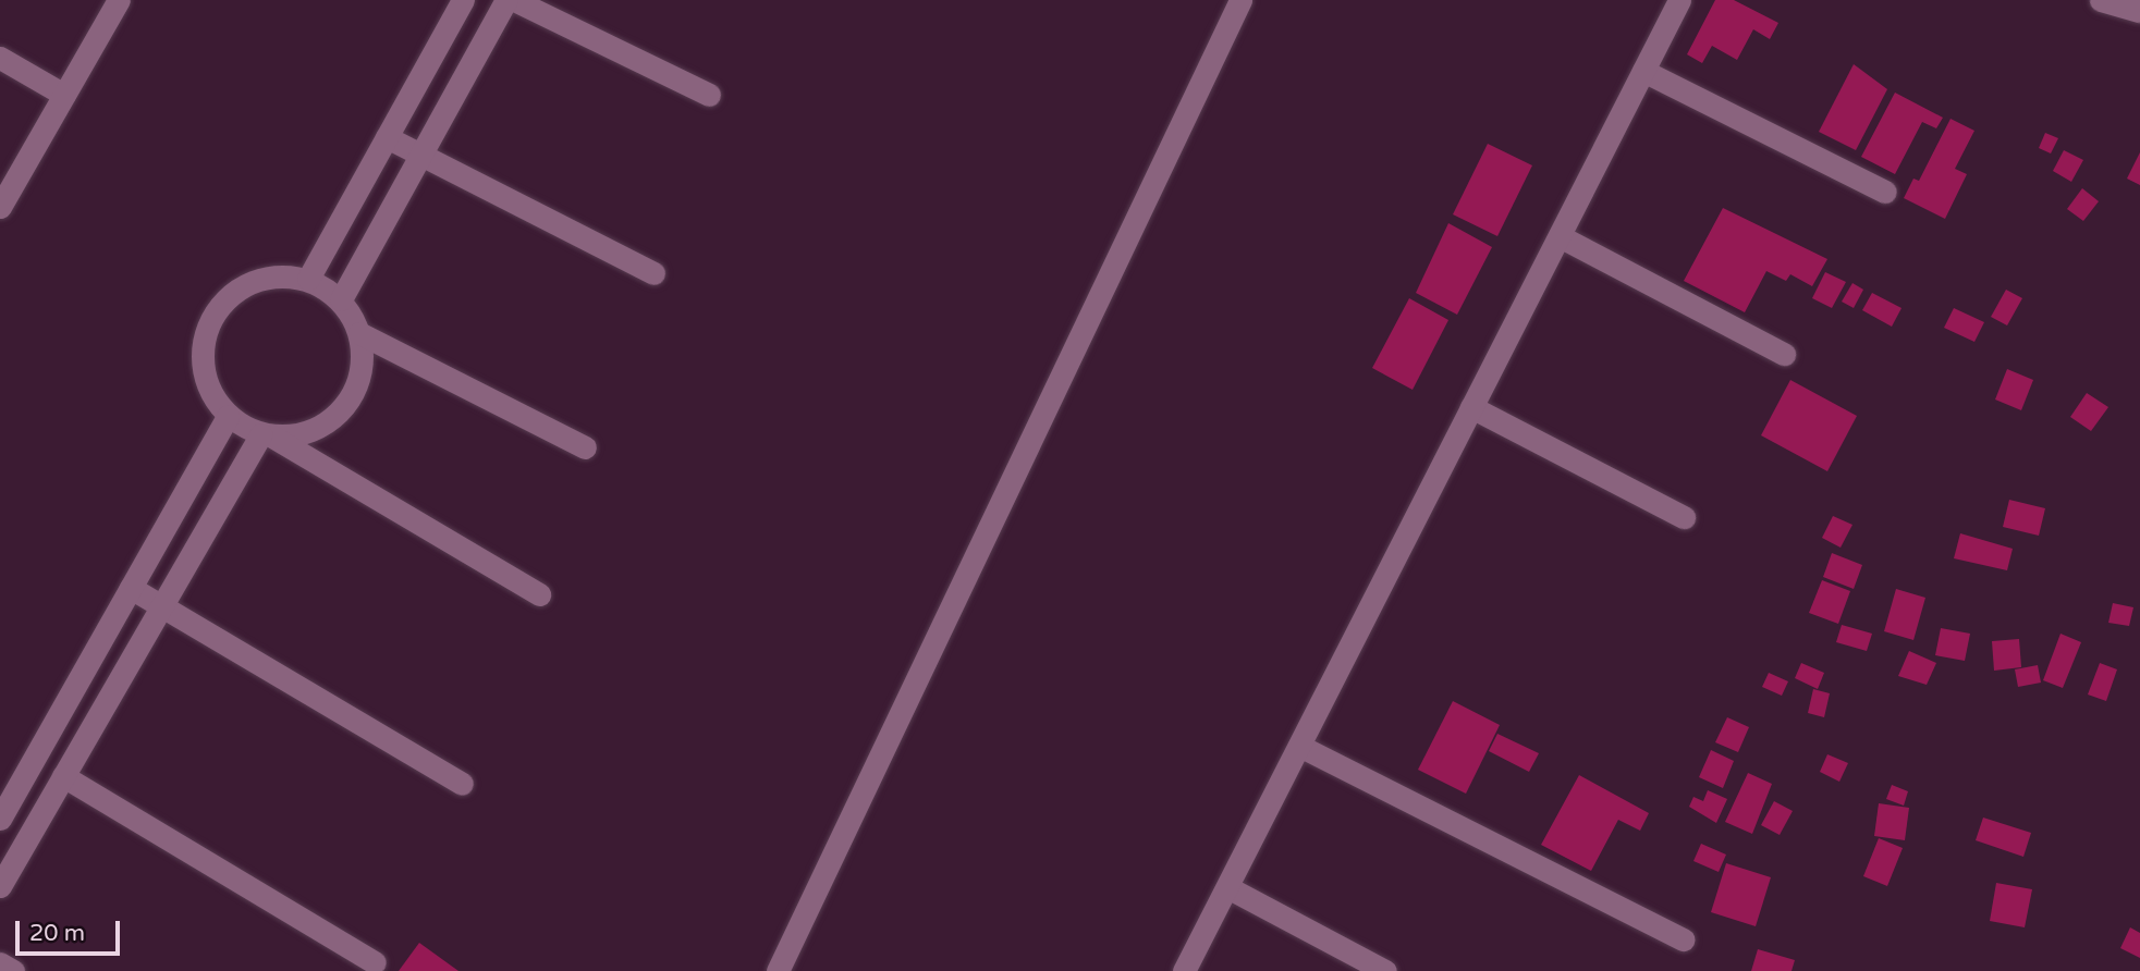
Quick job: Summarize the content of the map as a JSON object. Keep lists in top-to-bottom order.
{
  "scale_bar": "20 m"
}
